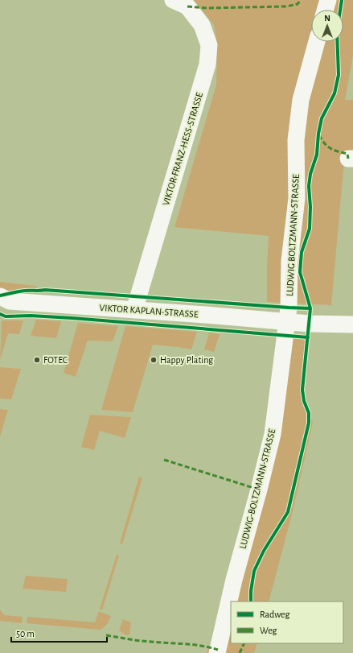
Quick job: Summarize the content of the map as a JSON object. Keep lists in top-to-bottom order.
{
  "streets": {
    "street": [
      "VIKTOR-FRANZ-HESS-STRASSE",
      "LUDWIG BOLTZMANN-STRASSE",
      "VIKTOR KAPLAN-STRASSE",
      "LUDWIG-BOLTZMANN-STRASSE"
    ]
  },
  "crossings": [
    ["VIKTOR-FRANZ-HESS-STRASSE", "VIKTOR KAPLAN-STRASSE"],
    ["LUDWIG BOLTZMANN-STRASSE", "VIKTOR KAPLAN-STRASSE"],
    ["LUDWIG BOLTZMANN-STRASSE", "LUDWIG-BOLTZMANN-STRASSE"],
    ["VIKTOR KAPLAN-STRASSE", "LUDWIG-BOLTZMANN-STRASSE"]
  ],
  "places": ["FOTEC", "Happy Plating"],
  "legend": ["Radweg", "Weg"],
  "scale_bar": "50 m",
  "north": "top"
}
